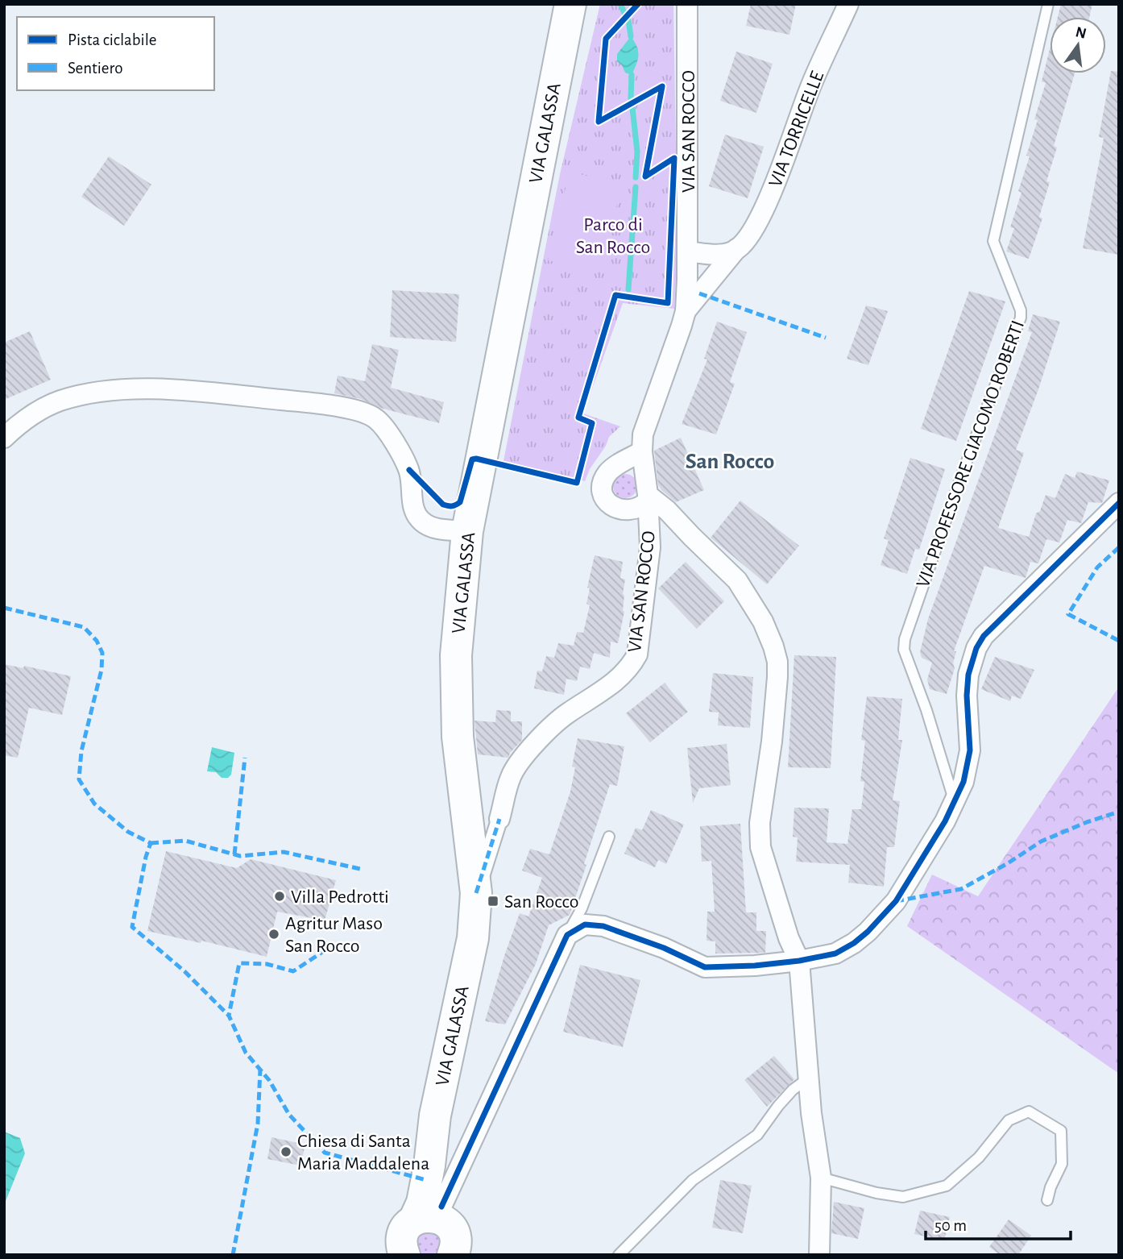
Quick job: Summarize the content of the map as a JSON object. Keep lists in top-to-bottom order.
{
  "streets": {
    "main road": ["VIA GALASSA"],
    "street": ["VIA TORRICELLE", "VIA SAN ROCCO"],
    "lane": ["VIA PROFESSORE GIACOMO ROBERTI"]
  },
  "crossings": [
    ["VIA TORRICELLE", "VIA SAN ROCCO"],
    ["VIA SAN ROCCO", "VIA GALASSA"]
  ],
  "districts": ["San Rocco"],
  "parks": ["Parco di San Rocco"],
  "places": {
    "other": ["Villa Pedrotti", "Agritur Maso San Rocco", "Chiesa di Santa Maria Maddalena"],
    "transit": ["San Rocco"]
  },
  "legend": ["Pista ciclabile", "Sentiero"],
  "scale_bar": "50 m",
  "north": "top"
}
